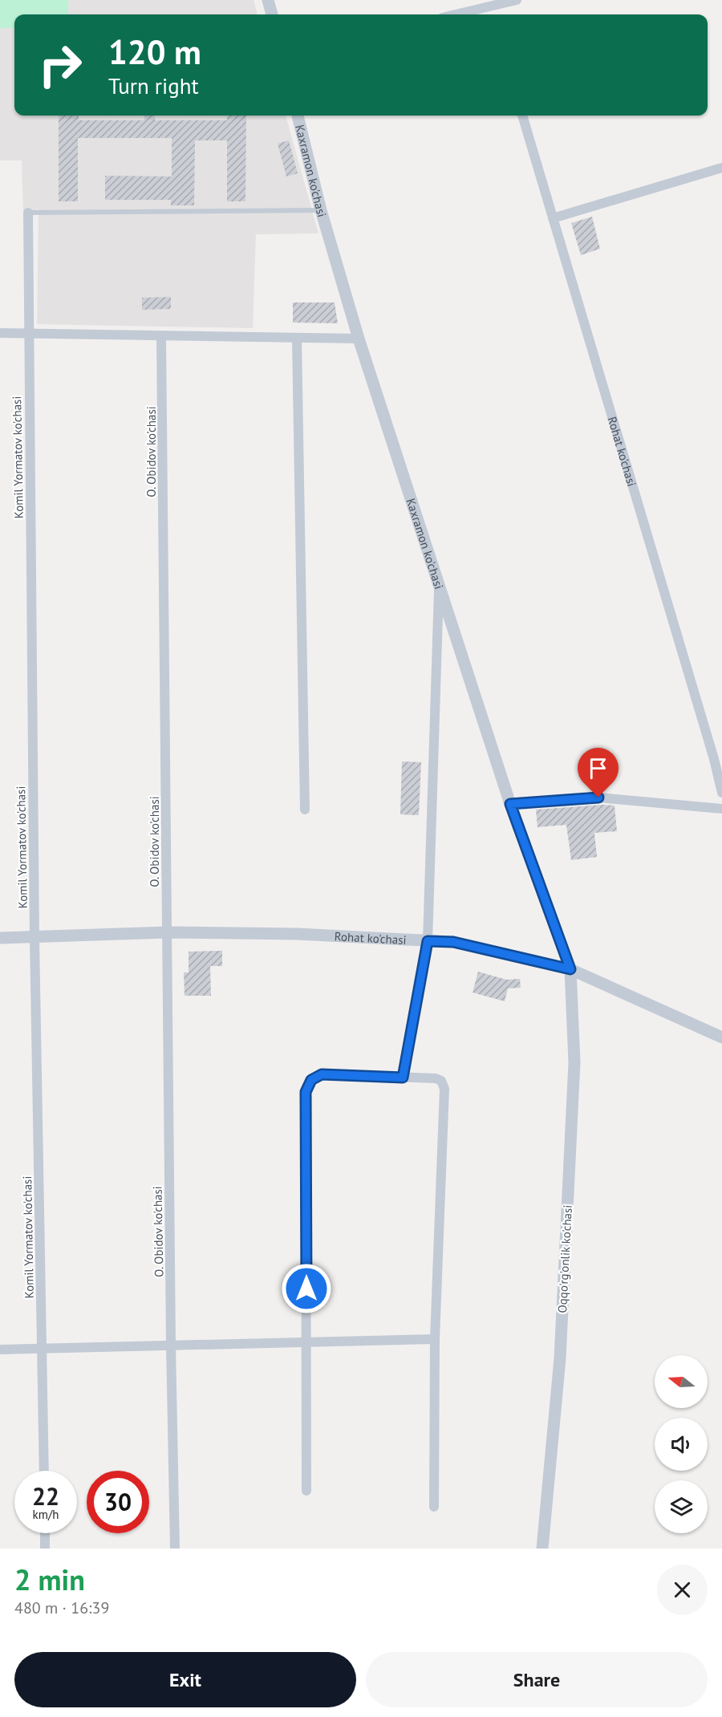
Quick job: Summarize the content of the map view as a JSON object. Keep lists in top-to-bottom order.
{
  "streets": {
    "street": [
      "Kaxramon ko'chasi",
      "O. Obidov ko'chasi",
      "Rohat ko'chasi",
      "Komil Yormatov ko'chasi",
      "Oqqo'rg'onlik ko'chasi"
    ]
  },
  "crossings": [
    ["Kaxramon ko'chasi", "Rohat ko'chasi"],
    ["Kaxramon ko'chasi", "Oqqo'rg'onlik ko'chasi"],
    ["O. Obidov ko'chasi", "Rohat ko'chasi"],
    ["Rohat ko'chasi", "Komil Yormatov ko'chasi"],
    ["Rohat ko'chasi", "Oqqo'rg'onlik ko'chasi"]
  ],
  "north": "left",
  "page": {
    "turn": ["120 m", "Turn right"],
    "speed": "22 km/h",
    "limit": "30",
    "heading": ["2 min", "480 m · 16:39"],
    "buttons": ["Exit", "Share"]
  }
}
